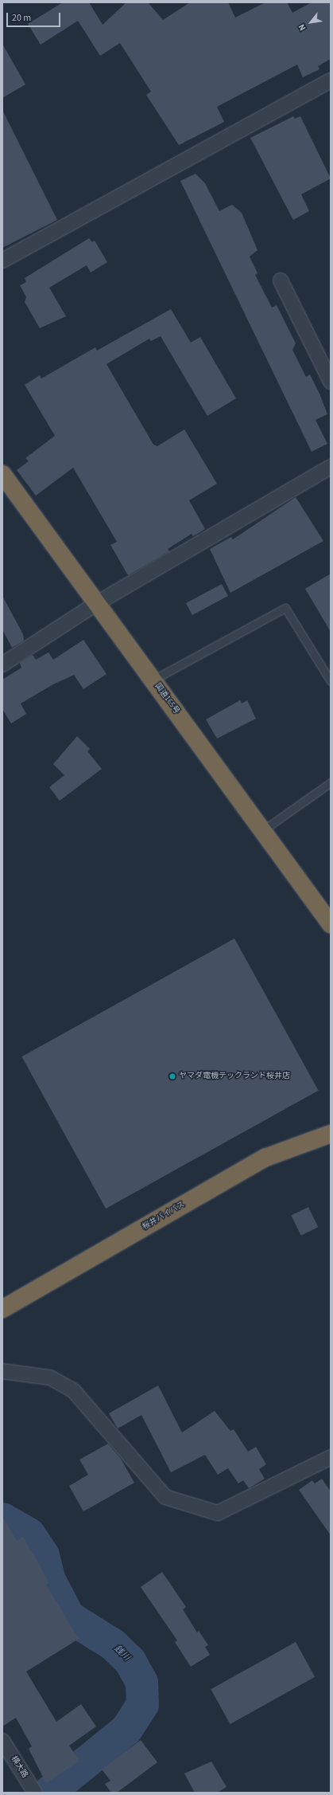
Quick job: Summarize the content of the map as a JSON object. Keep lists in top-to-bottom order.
{
  "streets": {
    "highway": ["国道165号", "桜井バイパス"],
    "street": ["横大路"]
  },
  "water": ["銭川"],
  "places": ["ヤマダ電機テックランド桜井店"],
  "scale_bar": "20 m",
  "north": "bottom left"
}
